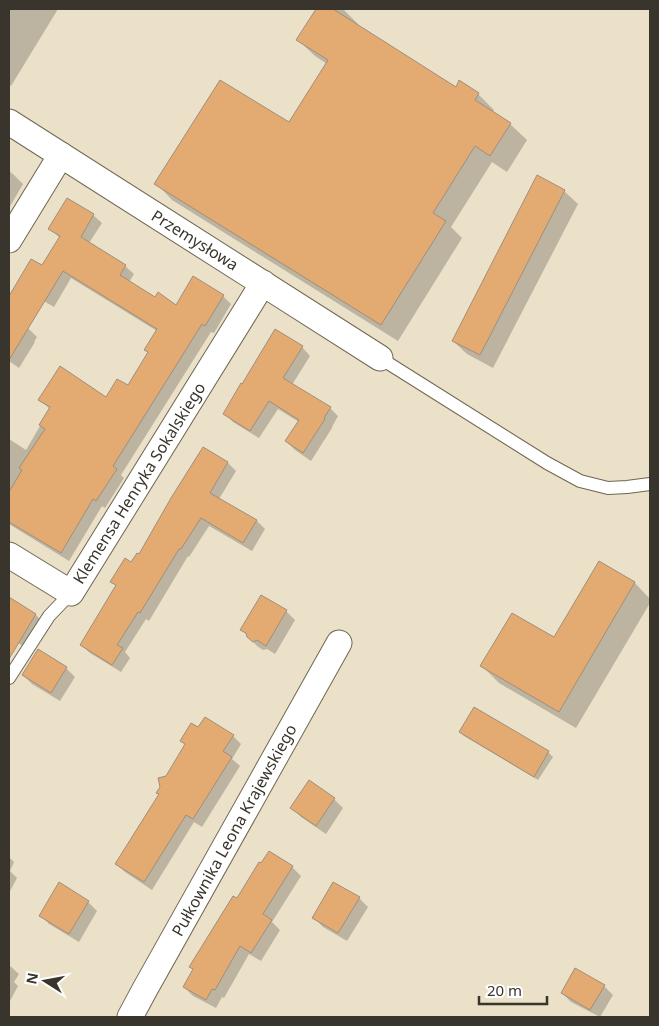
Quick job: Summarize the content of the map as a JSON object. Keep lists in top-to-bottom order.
{
  "streets": {
    "street": ["Przemysłowa", "Klemensa Henryka Sokalskiego", "Pułkownika Leona Krajewskiego"]
  },
  "crossings": [
    ["Przemysłowa", "Klemensa Henryka Sokalskiego"]
  ],
  "scale_bar": "20 m",
  "north": "left"
}
